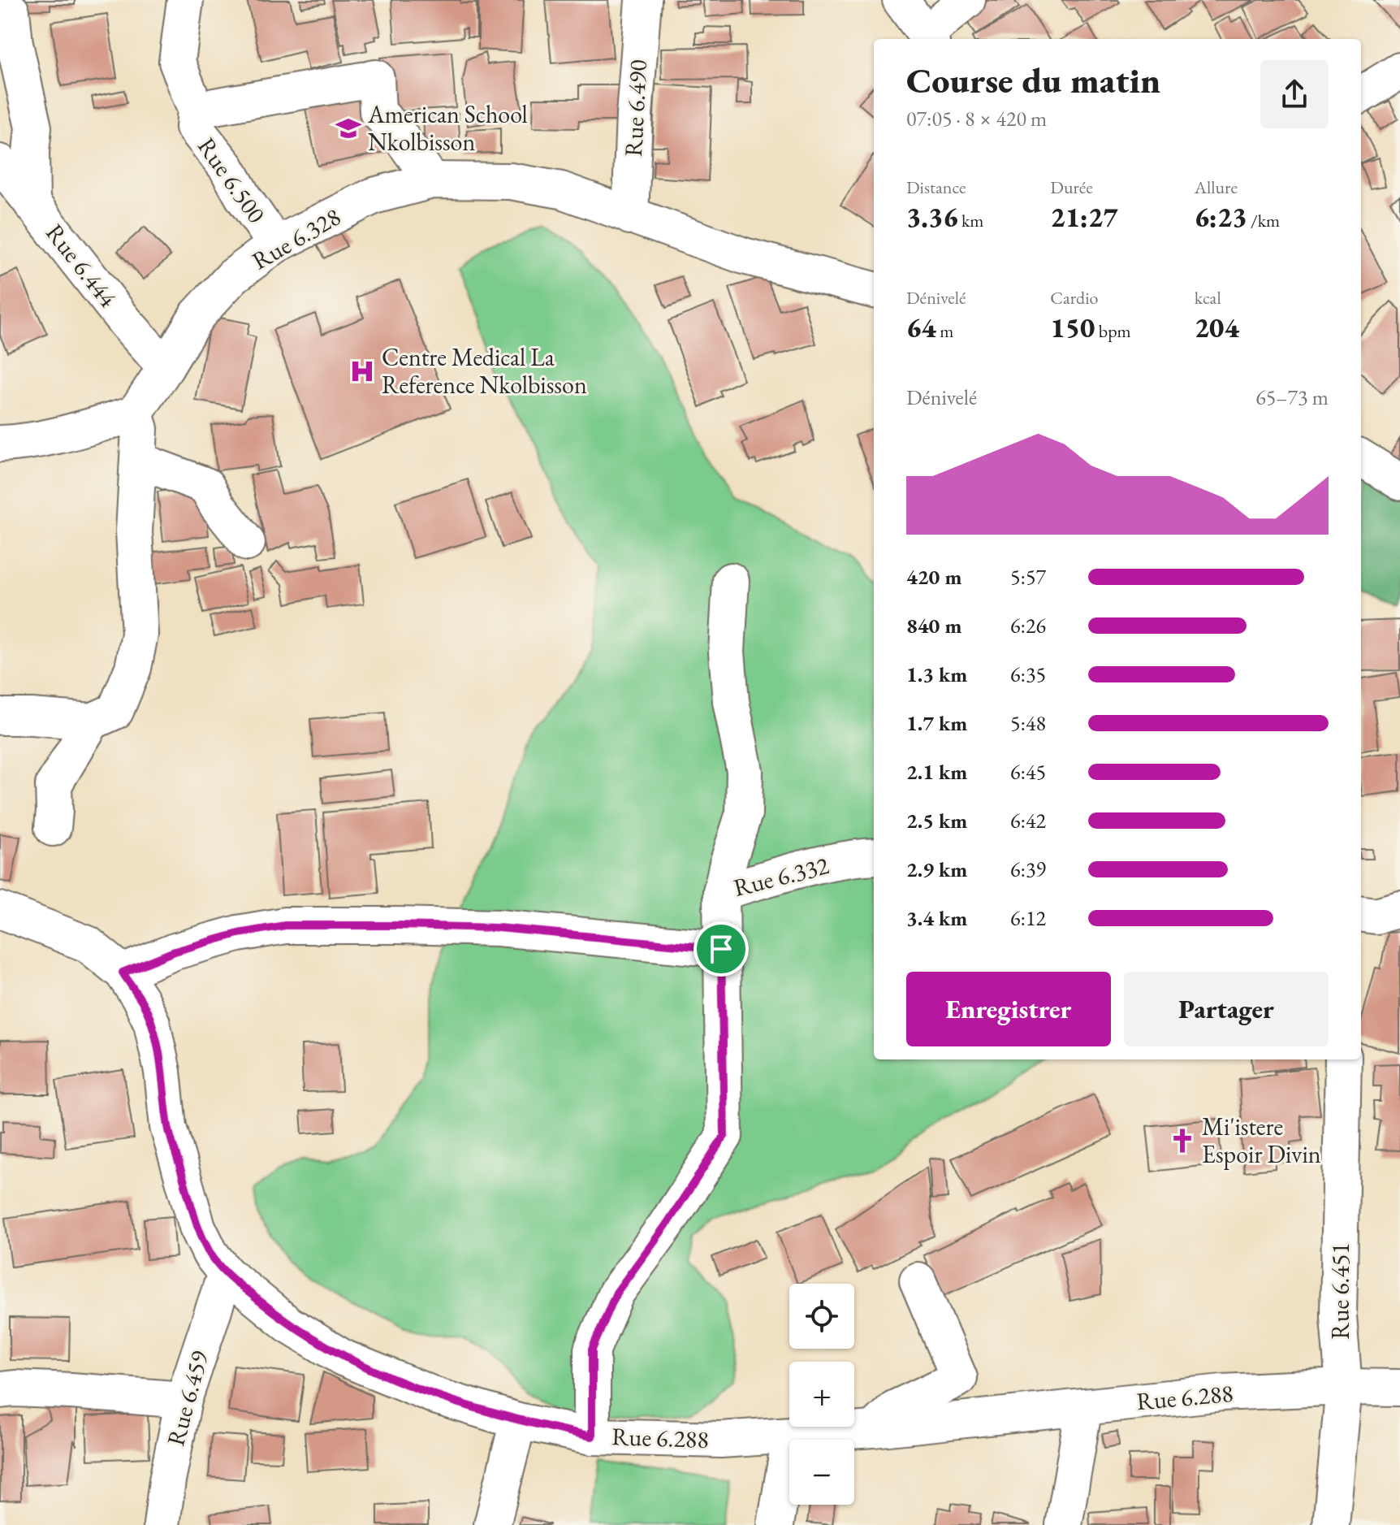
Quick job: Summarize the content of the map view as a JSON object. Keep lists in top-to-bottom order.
{
  "streets": {
    "street": [
      "Rue 6.490",
      "Rue 6.500",
      "Rue 6.328",
      "Rue 6.444",
      "Rue 6.332",
      "Rue 6.451",
      "Rue 6.288",
      "Rue 6.459"
    ]
  },
  "crossings": [
    ["Rue 6.490", "Rue 6.328"],
    ["Rue 6.500", "Rue 6.328"],
    ["Rue 6.328", "Rue 6.444"],
    ["Rue 6.332", "Rue 6.288"],
    ["Rue 6.451", "Rue 6.288"],
    ["Rue 6.288", "Rue 6.459"]
  ],
  "places": {
    "school or university": ["American School Nkolbisson"],
    "hospital": ["Centre Medical La Reference Nkolbisson"],
    "church": ["Mi'istere Espoir Divin"]
  },
  "page": {
    "heading": ["Course du matin", "07:05 · 8 × 420 m"],
    "stats": [
      ["Distance", "3.36 km"],
      ["Durée", "21:27"],
      ["Allure", "6:23 /km"],
      ["Dénivelé", "64 m"],
      ["Cardio", "150 bpm"],
      ["kcal", "204"]
    ],
    "chart": ["Dénivelé", "65–73 m"],
    "list": [
      {
        "name": "420 m",
        "note": "5:57"
      },
      {
        "name": "840 m",
        "note": "6:26"
      },
      {
        "name": "1.3 km",
        "note": "6:35"
      },
      {
        "name": "1.7 km",
        "note": "5:48"
      },
      {
        "name": "2.1 km",
        "note": "6:45"
      },
      {
        "name": "2.5 km",
        "note": "6:42"
      },
      {
        "name": "2.9 km",
        "note": "6:39"
      },
      {
        "name": "3.4 km",
        "note": "6:12"
      }
    ],
    "buttons": ["Enregistrer", "Partager"],
    "map_buttons": ["+", "−"]
  }
}
